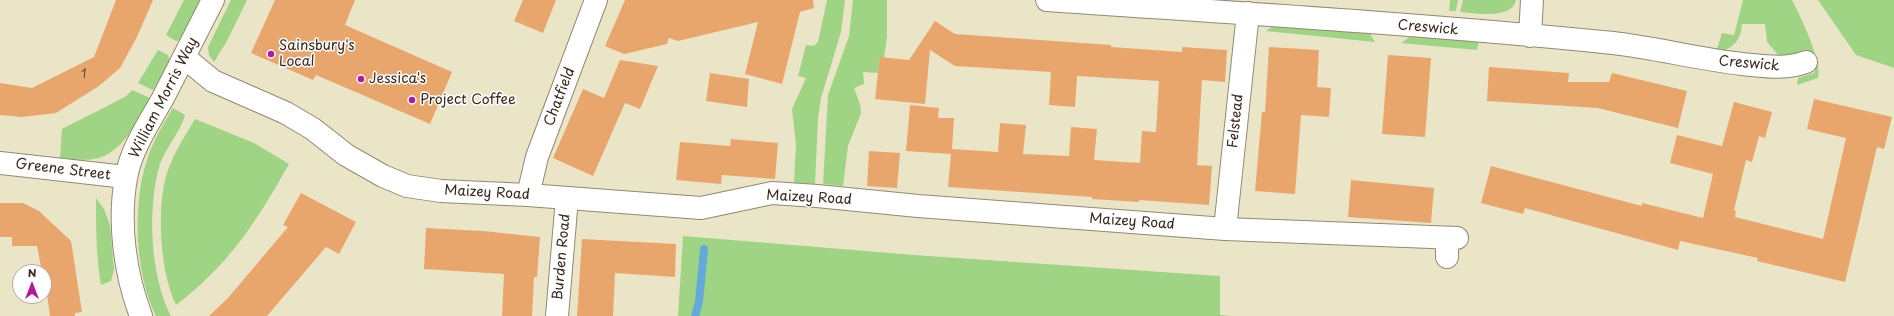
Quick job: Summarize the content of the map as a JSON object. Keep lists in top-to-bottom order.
{
  "streets": {
    "street": [
      "Creswick",
      "Chatfield",
      "William Morris Way",
      "Felstead",
      "Greene Street",
      "Maizey Road",
      "Burden Road"
    ]
  },
  "crossings": [
    ["Creswick", "Felstead"],
    ["Chatfield", "Maizey Road"],
    ["William Morris Way", "Greene Street"],
    ["William Morris Way", "Maizey Road"],
    ["Felstead", "Maizey Road"],
    ["Maizey Road", "Burden Road"]
  ],
  "places": ["Sainsbury's Local", "Jessica's", "Project Coffee"],
  "house_numbers": ["1"],
  "north": "top"
}
